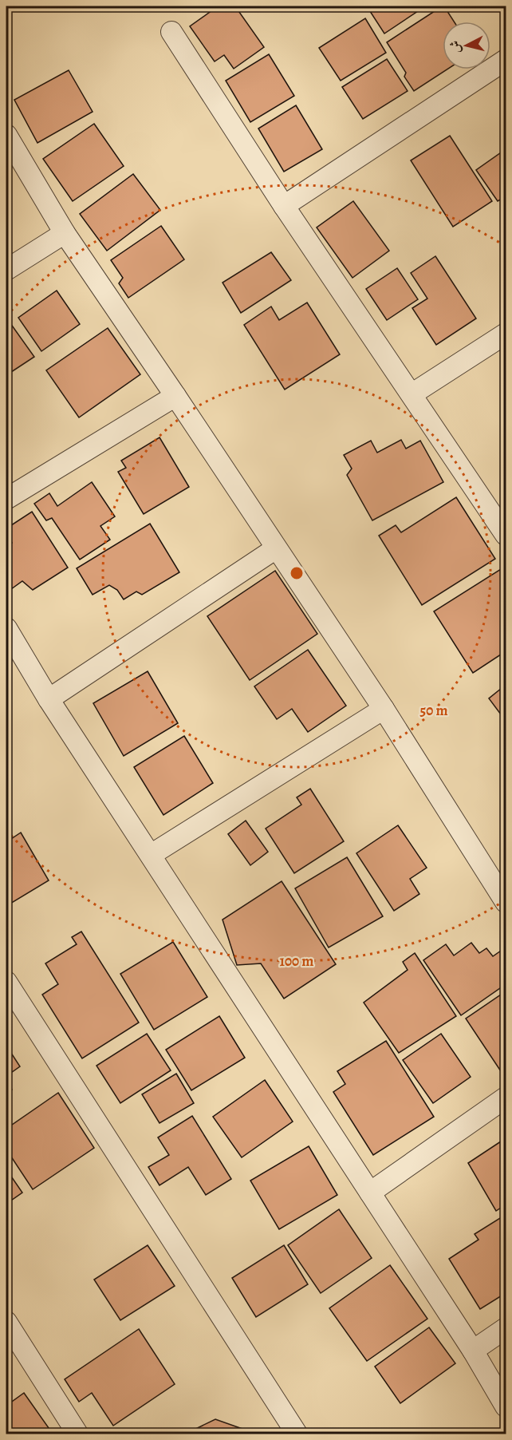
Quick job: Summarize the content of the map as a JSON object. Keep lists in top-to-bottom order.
{
  "north": "left",
  "rings": ["50 m", "100 m"]
}
